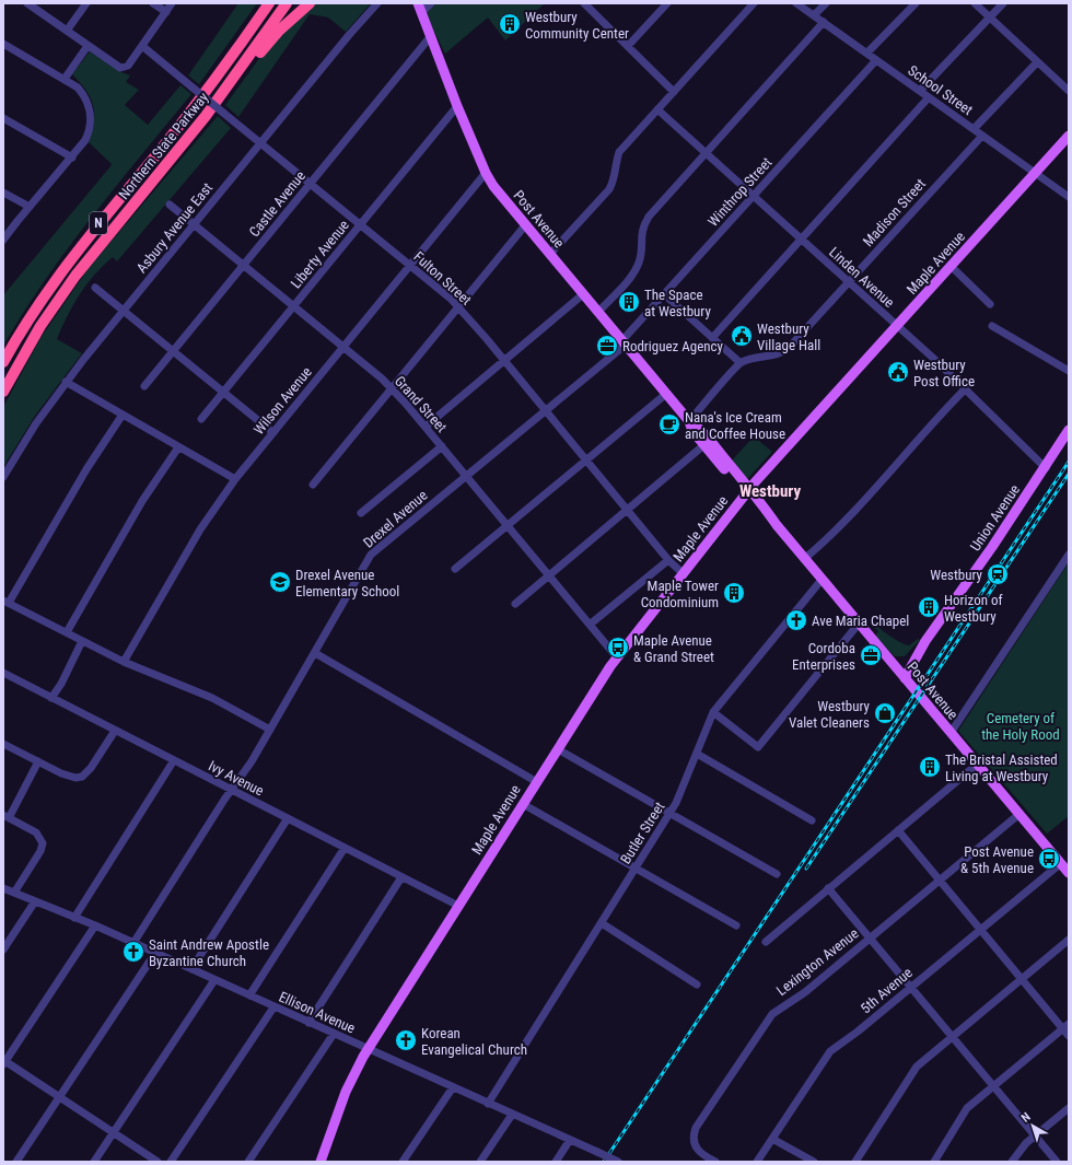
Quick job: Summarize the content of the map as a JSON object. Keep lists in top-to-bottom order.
{
  "streets": {
    "highway": ["Northern State Parkway", "N"],
    "main road": ["Post Avenue", "Maple Avenue", "Union Avenue"],
    "street": [
      "School Street",
      "Winthrop Street",
      "Castle Avenue",
      "Madison Street",
      "Asbury Avenue East",
      "Liberty Avenue",
      "Linden Avenue",
      "Fulton Street",
      "Wilson Avenue",
      "Grand Street",
      "Drexel Avenue",
      "Ivy Avenue",
      "Butler Street",
      "Lexington Avenue",
      "5th Avenue",
      "Ellison Avenue"
    ]
  },
  "crossings": [
    ["School Street", "Winthrop Street"],
    ["School Street", "Madison Street"],
    ["School Street", "Maple Avenue"],
    ["Winthrop Street", "Post Avenue"],
    ["Winthrop Street", "Linden Avenue"],
    ["Winthrop Street", "Drexel Avenue"],
    ["Castle Avenue", "Post Avenue"],
    ["Castle Avenue", "Fulton Street"],
    ["Castle Avenue", "Grand Street"],
    ["Madison Street", "Linden Avenue"],
    ["Post Avenue", "Liberty Avenue"],
    ["Post Avenue", "Maple Avenue"],
    ["Post Avenue", "Wilson Avenue"],
    ["Post Avenue", "Union Avenue"],
    ["Post Avenue", "Drexel Avenue"],
    ["Post Avenue", "Butler Street"],
    ["Post Avenue", "Lexington Avenue"],
    ["Post Avenue", "5th Avenue"],
    ["Asbury Avenue East", "Fulton Street"],
    ["Asbury Avenue East", "Grand Street"],
    ["Liberty Avenue", "Fulton Street"],
    ["Liberty Avenue", "Grand Street"],
    ["Maple Avenue", "Linden Avenue"],
    ["Maple Avenue", "Fulton Street"],
    ["Maple Avenue", "Grand Street"],
    ["Maple Avenue", "Ivy Avenue"],
    ["Maple Avenue", "Ellison Avenue"],
    ["Linden Avenue", "Union Avenue"],
    ["Fulton Street", "Wilson Avenue"],
    ["Fulton Street", "Drexel Avenue"],
    ["Wilson Avenue", "Grand Street"],
    ["Grand Street", "Drexel Avenue"],
    ["Drexel Avenue", "Ivy Avenue"],
    ["Drexel Avenue", "Ellison Avenue"],
    ["Butler Street", "Ellison Avenue"]
  ],
  "districts": ["Westbury"],
  "parks": ["Cemetery of the Holy Rood"],
  "places": {
    "building": [
      "Westbury Community Center",
      "The Space at Westbury",
      "Maple Tower Condominium",
      "Horizon of Westbury",
      "The Bristal Assisted Living at Westbury"
    ],
    "public building": ["Westbury Village Hall", "Westbury Post Office"],
    "office": ["Rodriguez Agency", "Cordoba Enterprises"],
    "cafe": ["Nana's Ice Cream and Coffee House"],
    "station": ["Westbury"],
    "school or university": ["Drexel Avenue Elementary School"],
    "church": ["Ave Maria Chapel", "Saint Andrew Apostle Byzantine Church", "Korean Evangelical Church"],
    "bus stop": ["Maple Avenue & Grand Street", "Post Avenue & 5th Avenue"],
    "shop": ["Westbury Valet Cleaners"]
  },
  "north": "top left"
}
